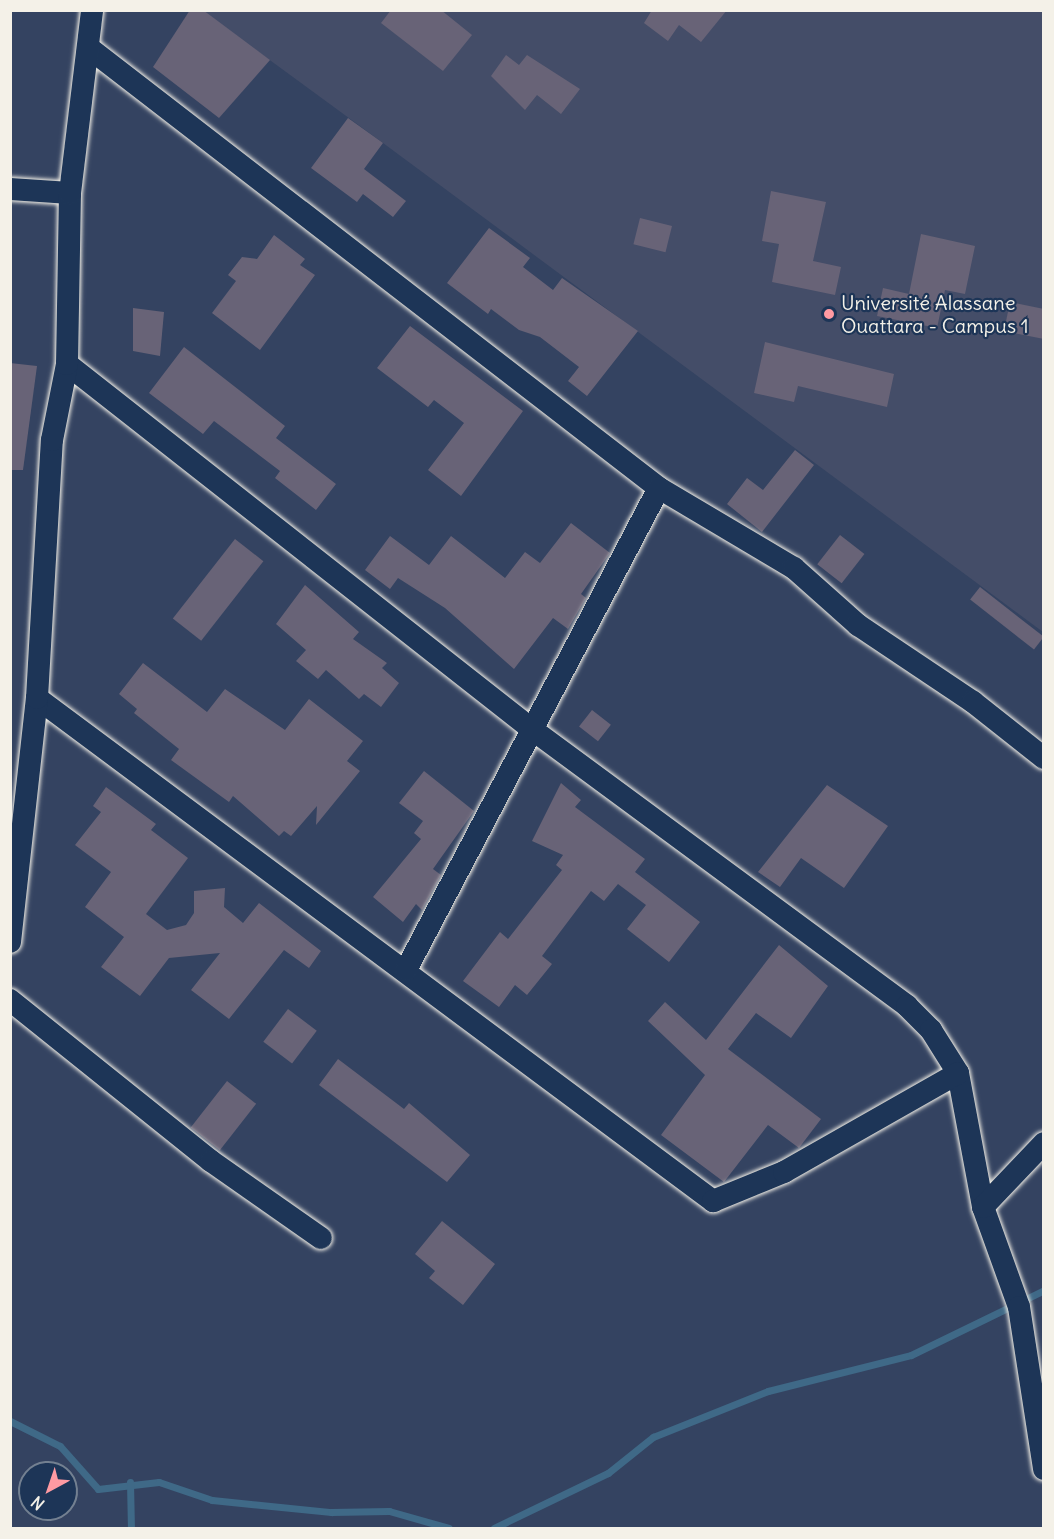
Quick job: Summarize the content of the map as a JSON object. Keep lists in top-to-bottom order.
{
  "places": ["Université Alassane Ouattara - Campus 1"],
  "north": "bottom left"
}
